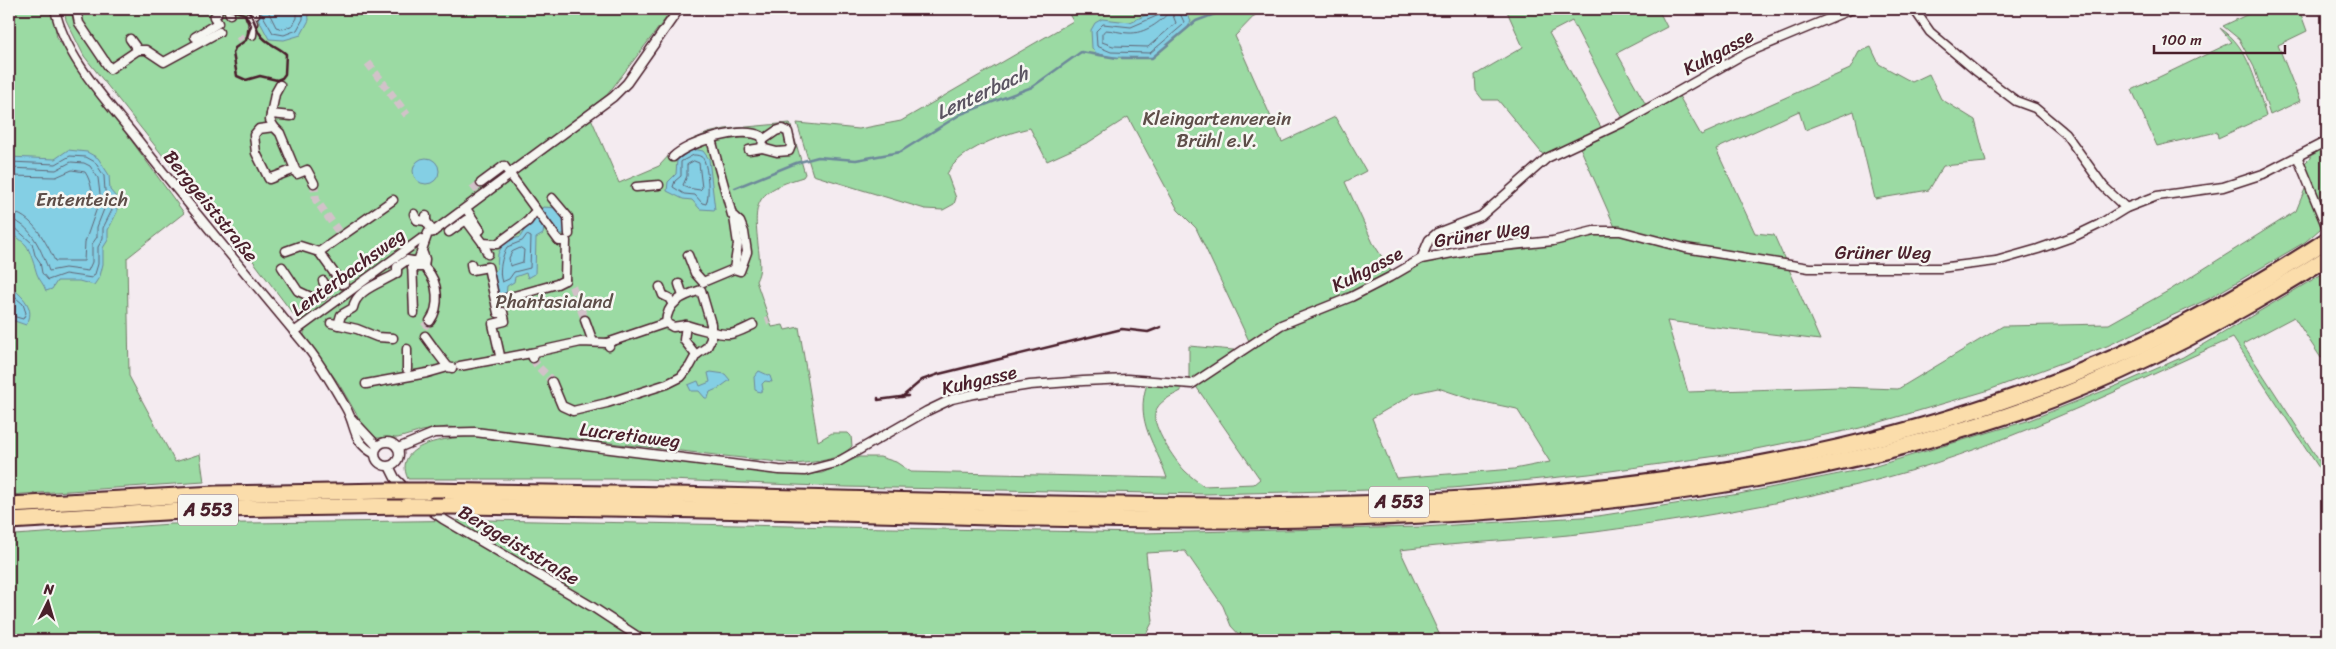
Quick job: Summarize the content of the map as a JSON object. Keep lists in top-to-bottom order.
{
  "streets": {
    "highway": ["A 553"],
    "street": [
      "Kuhgasse",
      "Berggeiststraße",
      "Grüner Weg",
      "Lenterbachsweg",
      "Lucretiaweg"
    ]
  },
  "crossings": [
    ["Kuhgasse", "Grüner Weg"],
    ["Kuhgasse", "Lucretiaweg"],
    ["Berggeiststraße", "Lenterbachsweg"],
    ["Berggeiststraße", "Lucretiaweg"]
  ],
  "water": ["Lenterbach"],
  "parks": ["Kleingartenverein Brühl e.V.", "Ententeich", "Phantasialand"],
  "scale_bar": "100 m",
  "north": "top"
}
